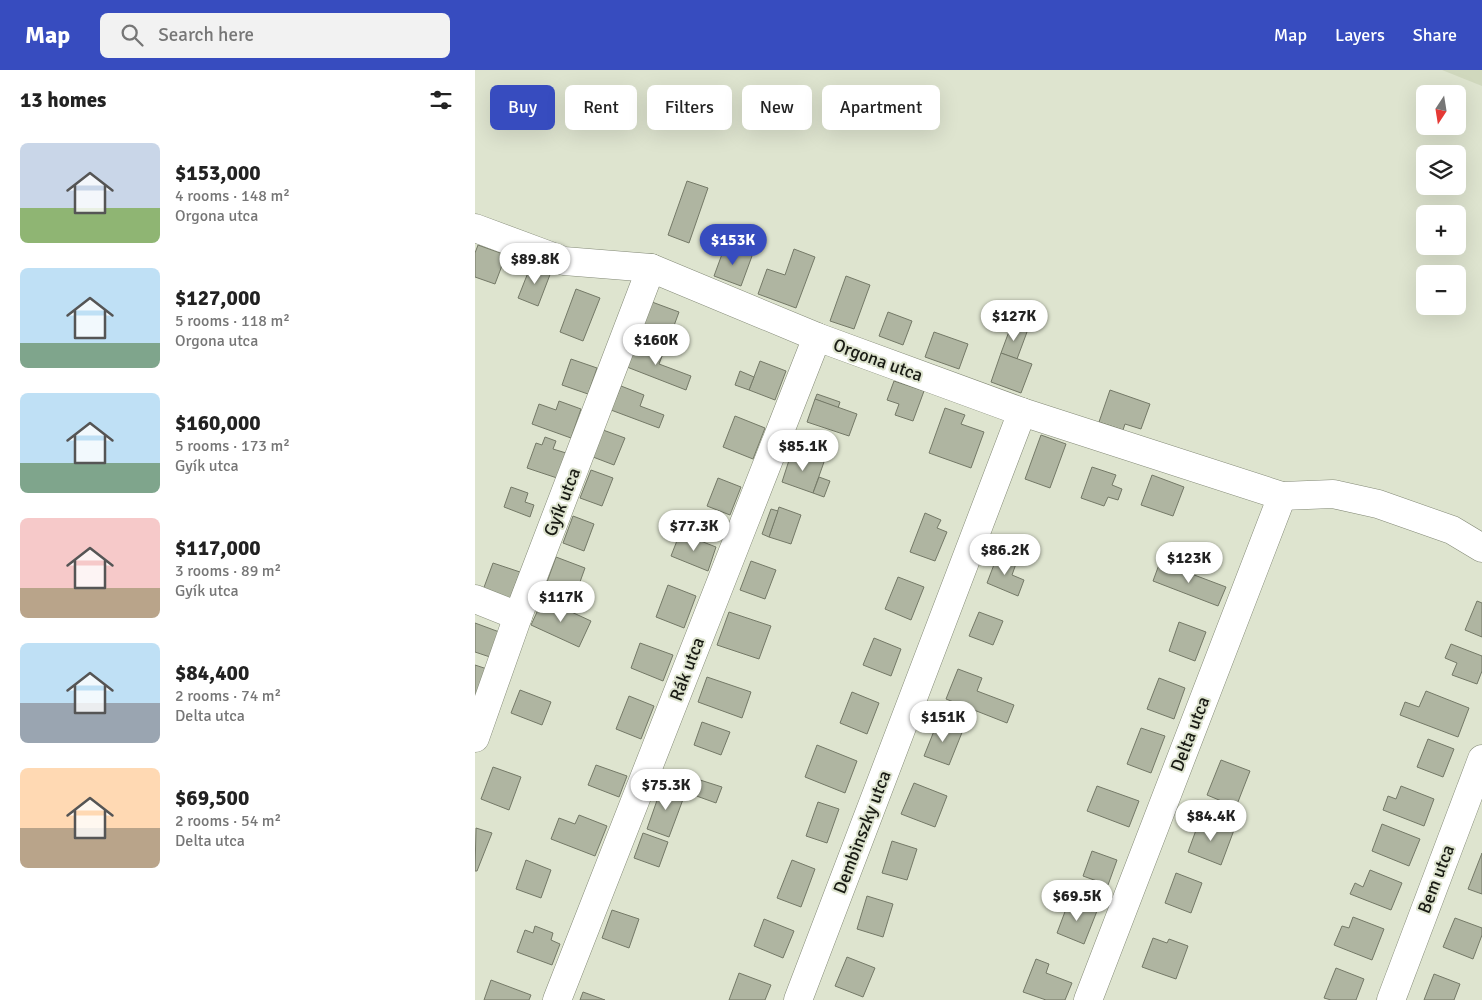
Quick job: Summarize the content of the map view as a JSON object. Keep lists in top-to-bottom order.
{
  "streets": {
    "street": [
      "Orgona utca",
      "Gyík utca",
      "Rák utca",
      "Delta utca",
      "Dembinszky utca",
      "Bem utca"
    ]
  },
  "crossings": [
    ["Orgona utca", "Gyík utca"],
    ["Orgona utca", "Rák utca"],
    ["Orgona utca", "Delta utca"],
    ["Orgona utca", "Dembinszky utca"]
  ],
  "north": "bottom",
  "page": {
    "header": "Map",
    "search": "Search here",
    "nav": ["Map", "Layers", "Share"],
    "heading": "13 homes",
    "map_buttons": ["+", "−"],
    "chip": [
      "Buy",
      "Rent",
      "Filters",
      "New",
      "Apartment"
    ],
    "list": [
      {
        "name": "$153,000",
        "note": "4 rooms · 148 m² · Orgona utca"
      },
      {
        "name": "$127,000",
        "note": "5 rooms · 118 m² · Orgona utca"
      },
      {
        "name": "$160,000",
        "note": "5 rooms · 173 m² · Gyík utca"
      },
      {
        "name": "$117,000",
        "note": "3 rooms · 89 m² · Gyík utca"
      },
      {
        "name": "$84,400",
        "note": "2 rooms · 74 m² · Delta utca"
      },
      {
        "name": "$69,500",
        "note": "2 rooms · 54 m² · Delta utca"
      }
    ],
    "price": [
      "$153K",
      "$89.8K",
      "$127K",
      "$160K",
      "$85.1K",
      "$77.3K",
      "$86.2K",
      "$123K",
      "$117K",
      "$151K",
      "$75.3K",
      "$84.4K",
      "$69.5K"
    ]
  }
}
